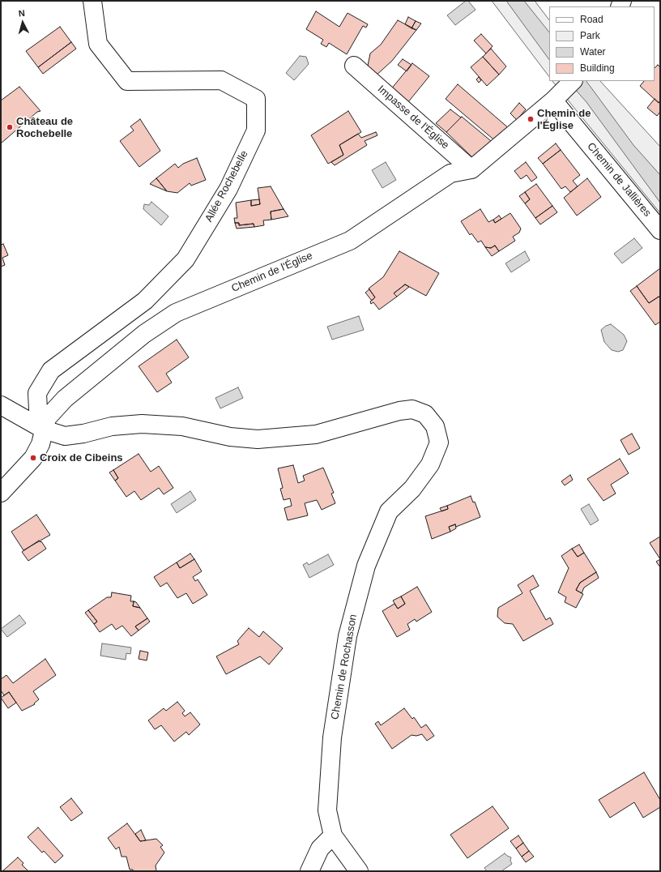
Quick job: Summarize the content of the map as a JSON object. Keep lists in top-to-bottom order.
{
  "streets": {
    "street": [
      "Impasse de l'Église",
      "Chemin de Jallières",
      "Allée Rochebelle",
      "Chemin de l'Église",
      "Chemin de Rochasson"
    ]
  },
  "crossings": [
    ["Impasse de l'Église", "Chemin de l'Église"],
    ["Chemin de Jallières", "Chemin de l'Église"],
    ["Allée Rochebelle", "Chemin de l'Église"],
    ["Allée Rochebelle", "Chemin de Rochasson"],
    ["Chemin de l'Église", "Chemin de Rochasson"]
  ],
  "places": ["Chemin de l'Église", "Château de Rochebelle", "Croix de Cibeins"],
  "legend": [
    "Road",
    "Park",
    "Water",
    "Building"
  ],
  "north": "top"
}
